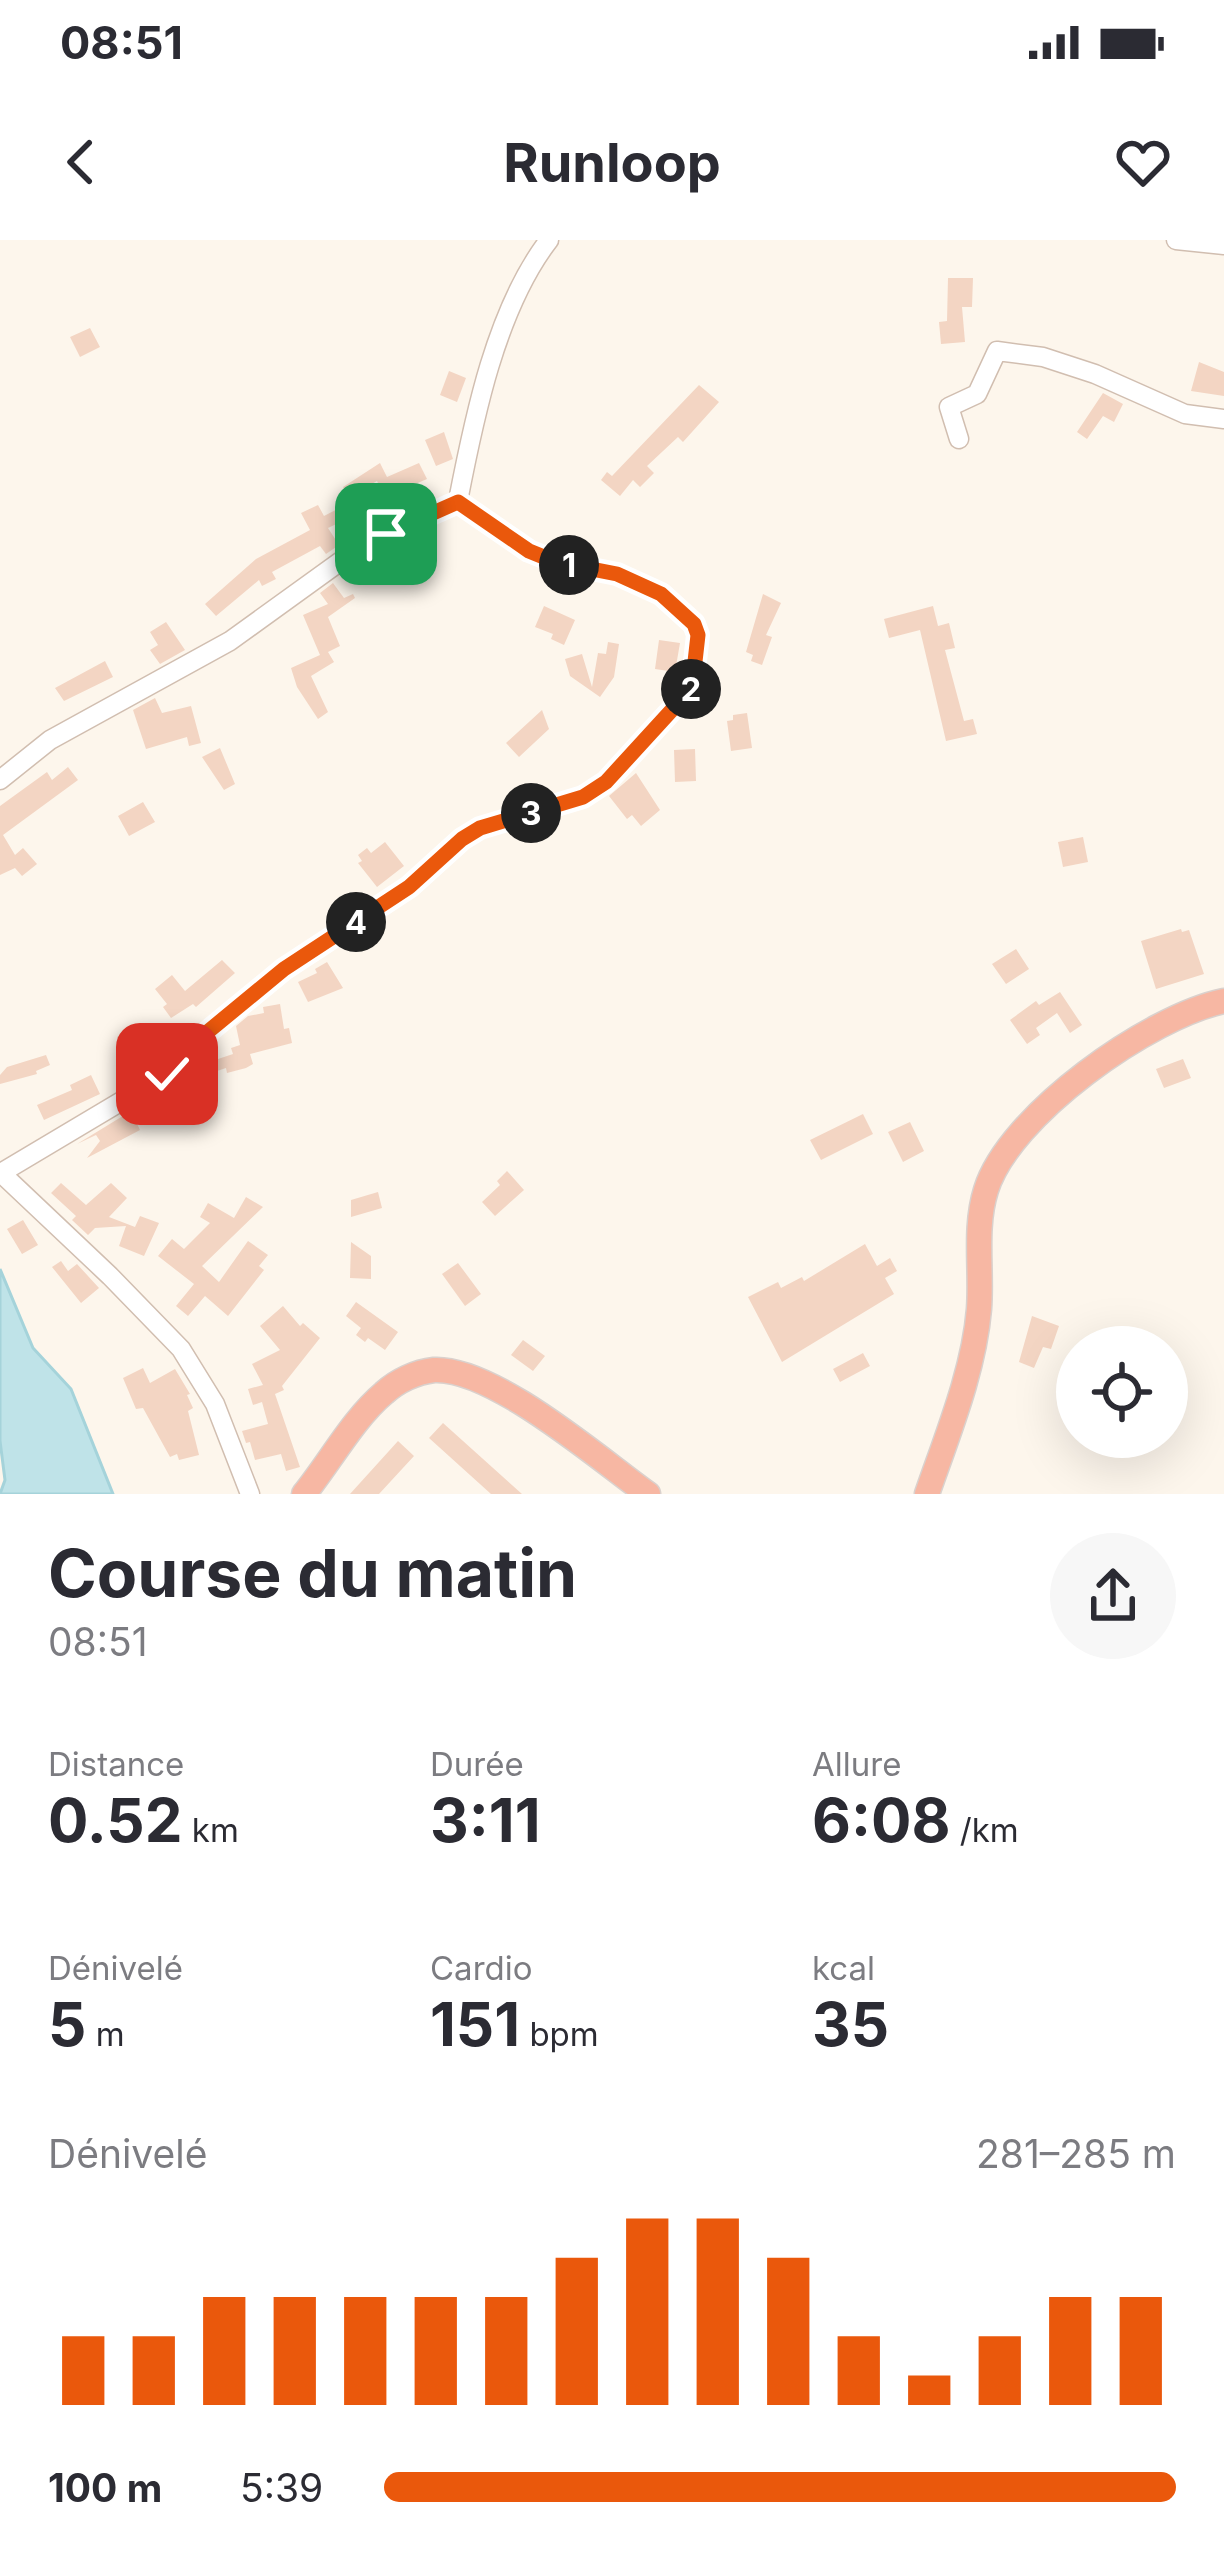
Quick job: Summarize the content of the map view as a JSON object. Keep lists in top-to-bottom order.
{
  "page": {
    "status": "08:51",
    "header": "Runloop",
    "pins": [
      "1",
      "2",
      "3",
      "4"
    ],
    "heading": ["Course du matin", "08:51"],
    "stats": [
      ["Distance", "0.52 km"],
      ["Durée", "3:11"],
      ["Allure", "6:08 /km"],
      ["Dénivelé", "5 m"],
      ["Cardio", "151 bpm"],
      ["kcal", "35"]
    ],
    "chart": ["Dénivelé", "281–285 m"],
    "list": [
      {
        "name": "100 m",
        "note": "5:39"
      }
    ]
  }
}
